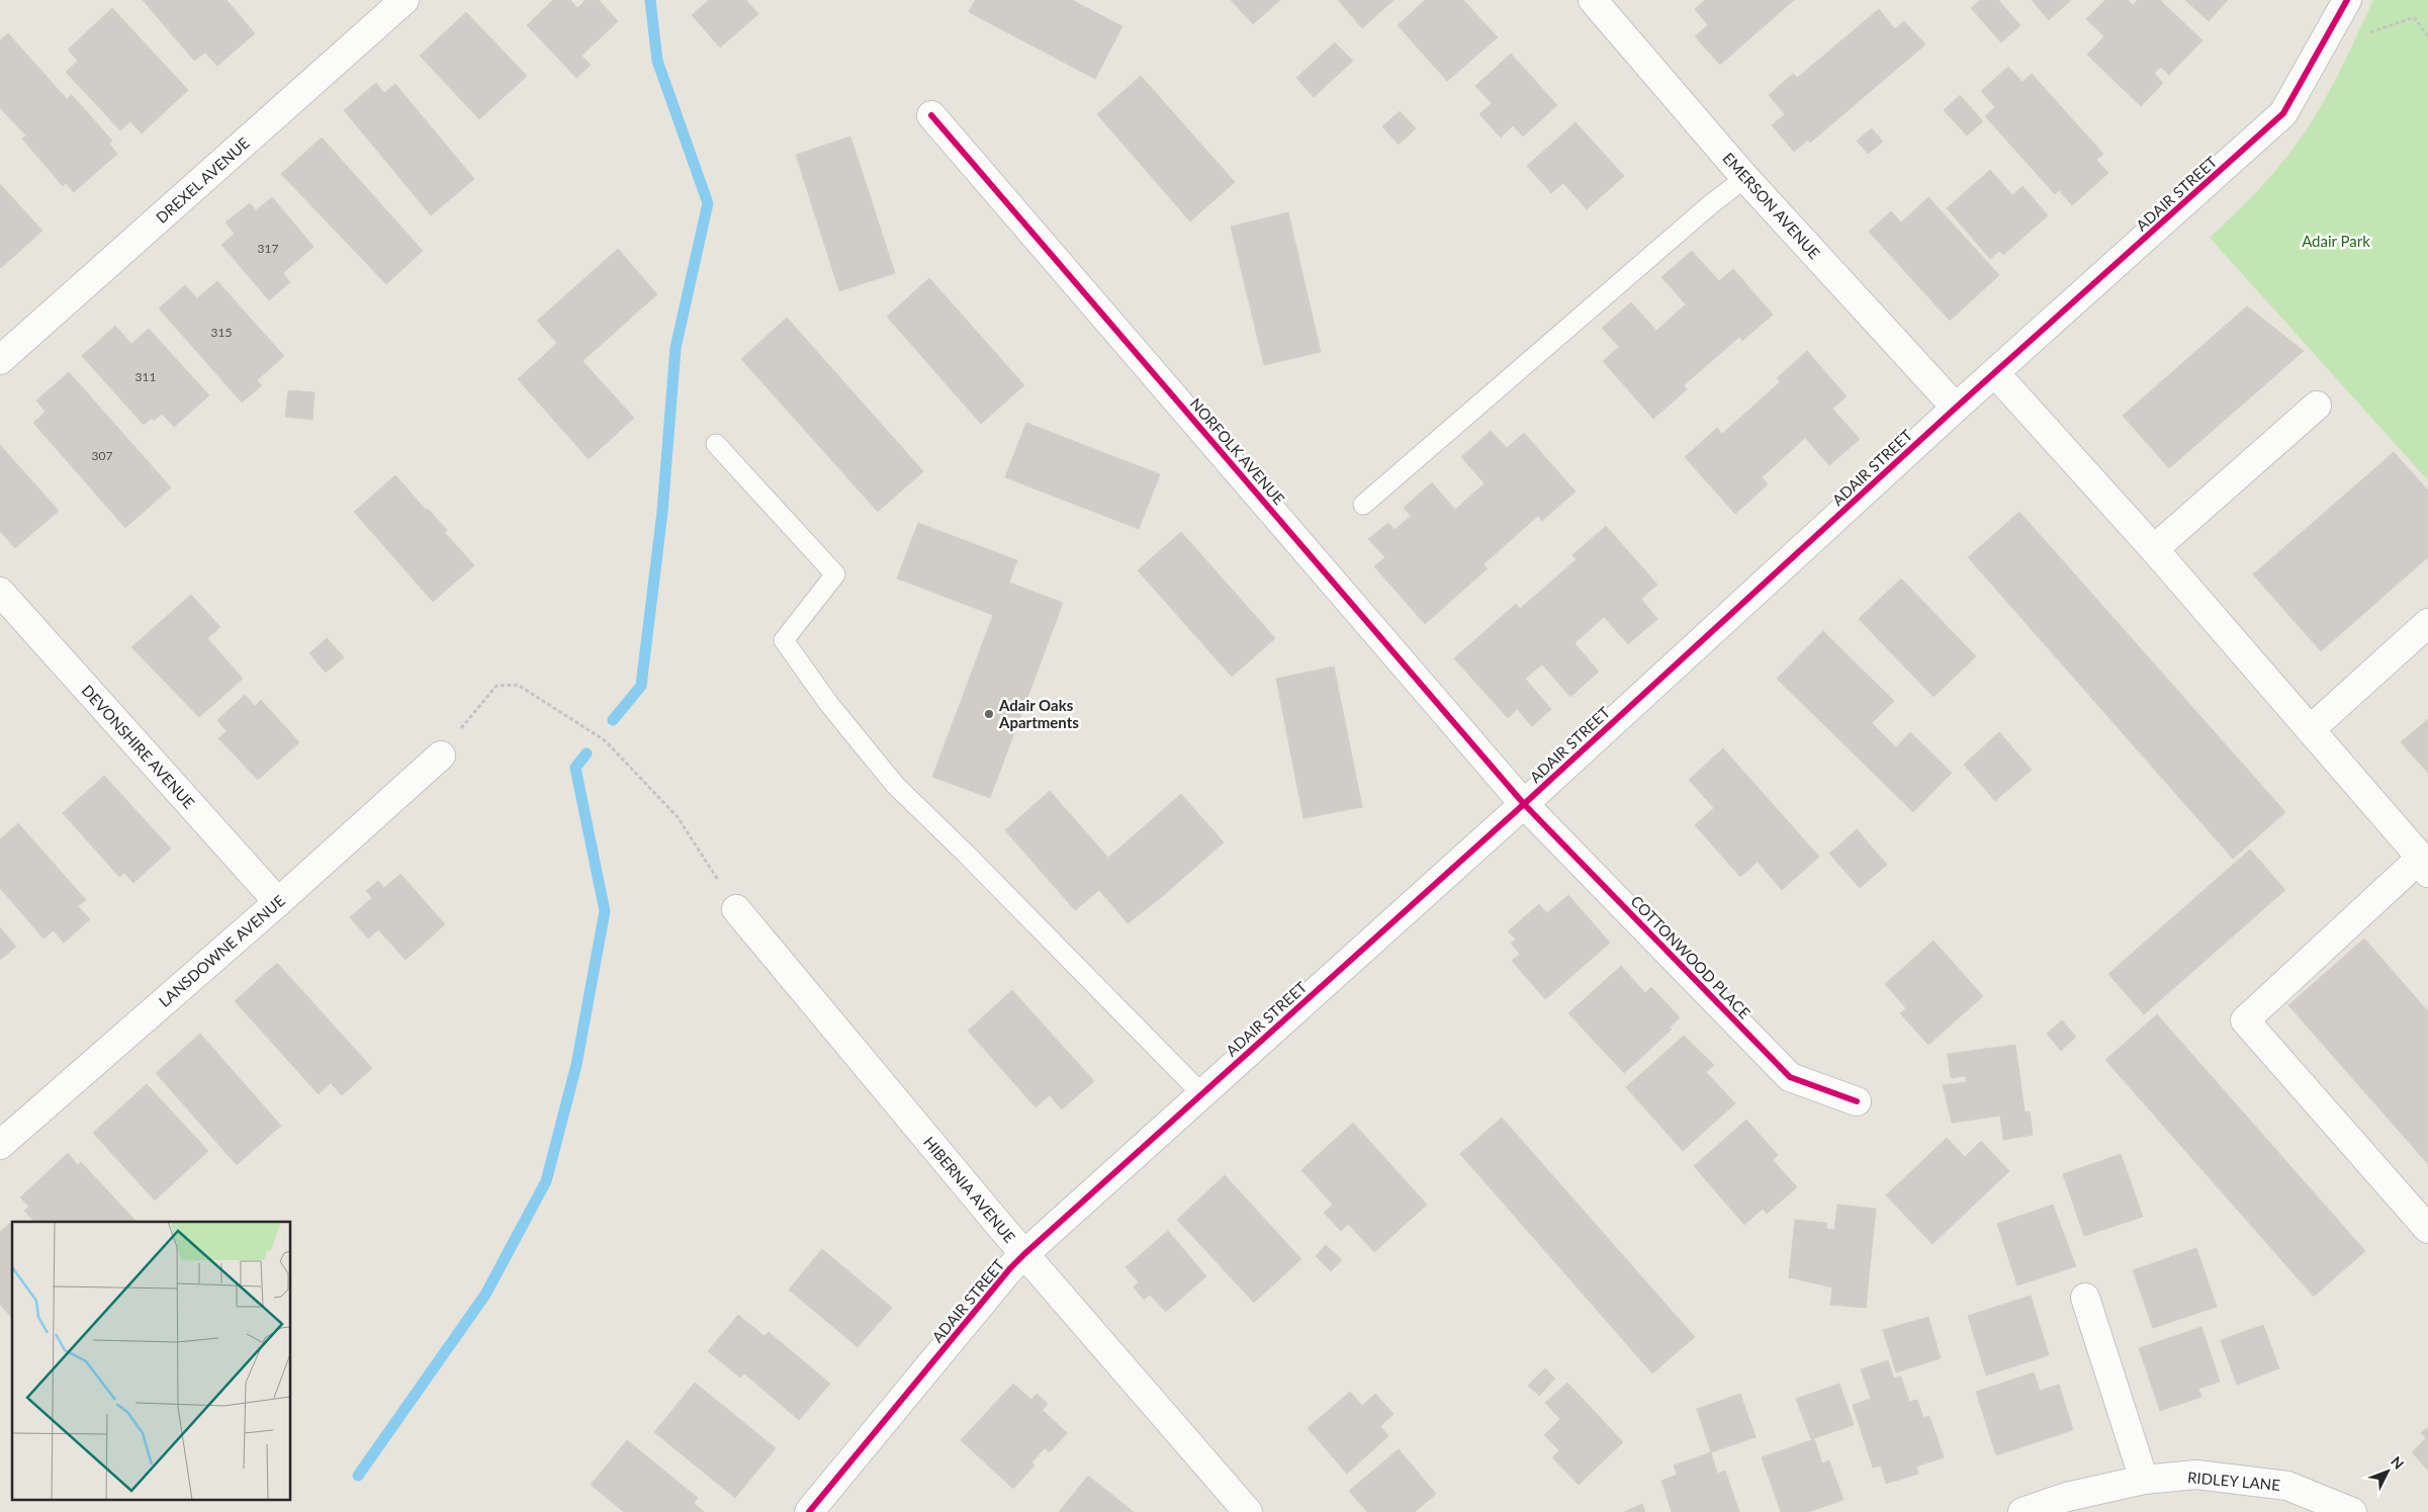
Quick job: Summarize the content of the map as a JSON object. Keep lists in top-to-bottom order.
{
  "streets": {
    "street": [
      "DREXEL AVENUE",
      "ADAIR STREET",
      "EMERSON AVENUE",
      "NORFOLK AVENUE",
      "DEVONSHIRE AVENUE",
      "LANSDOWNE AVENUE",
      "COTTONWOOD PLACE",
      "HIBERNIA AVENUE",
      "RIDLEY LANE"
    ]
  },
  "crossings": [
    ["ADAIR STREET", "EMERSON AVENUE"],
    ["ADAIR STREET", "NORFOLK AVENUE"],
    ["ADAIR STREET", "COTTONWOOD PLACE"],
    ["ADAIR STREET", "HIBERNIA AVENUE"],
    ["NORFOLK AVENUE", "COTTONWOOD PLACE"],
    ["DEVONSHIRE AVENUE", "LANSDOWNE AVENUE"]
  ],
  "parks": ["Adair Park"],
  "places": ["Adair Oaks Apartments"],
  "house_numbers": [
    "317",
    "315",
    "311",
    "307"
  ],
  "north": "top right"
}
